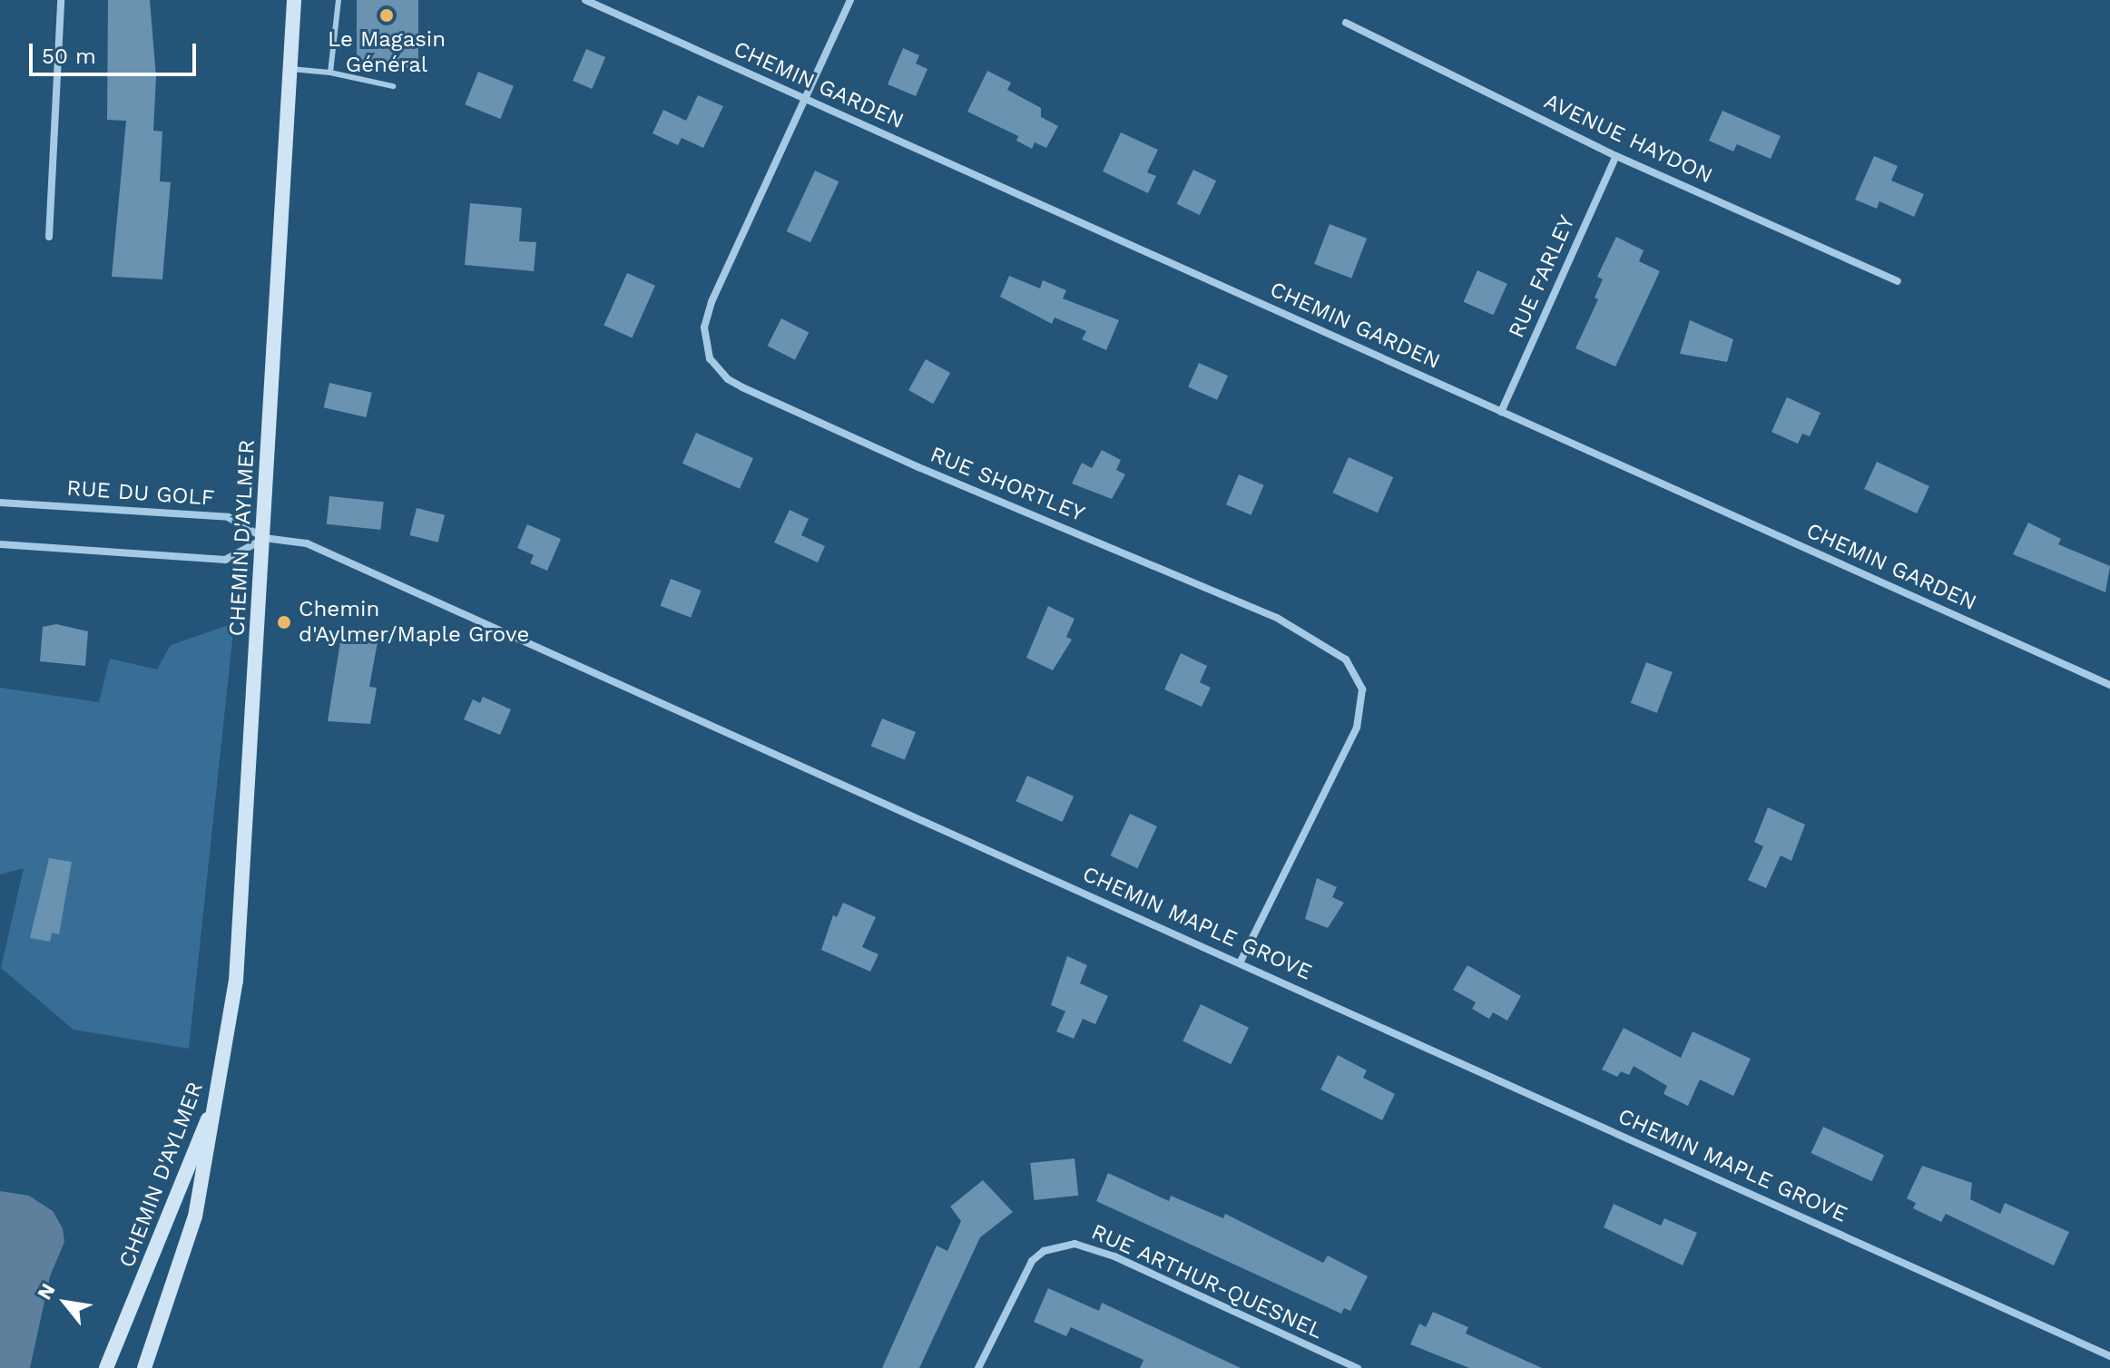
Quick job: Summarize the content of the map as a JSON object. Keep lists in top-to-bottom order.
{
  "streets": {
    "main road": ["CHEMIN D'AYLMER"],
    "street": [
      "CHEMIN GARDEN",
      "AVENUE HAYDON",
      "RUE FARLEY",
      "RUE SHORTLEY",
      "RUE DU GOLF",
      "CHEMIN MAPLE GROVE",
      "RUE ARTHUR-QUESNEL"
    ]
  },
  "crossings": [
    ["CHEMIN GARDEN", "RUE FARLEY"],
    ["CHEMIN GARDEN", "RUE SHORTLEY"],
    ["AVENUE HAYDON", "RUE FARLEY"],
    ["RUE SHORTLEY", "CHEMIN MAPLE GROVE"],
    ["RUE DU GOLF", "CHEMIN D'AYLMER"],
    ["RUE DU GOLF", "CHEMIN MAPLE GROVE"],
    ["CHEMIN D'AYLMER", "CHEMIN MAPLE GROVE"]
  ],
  "places": ["Le Magasin Général", "Chemin d'Aylmer/Maple Grove"],
  "scale_bar": "50 m",
  "north": "top left"
}
